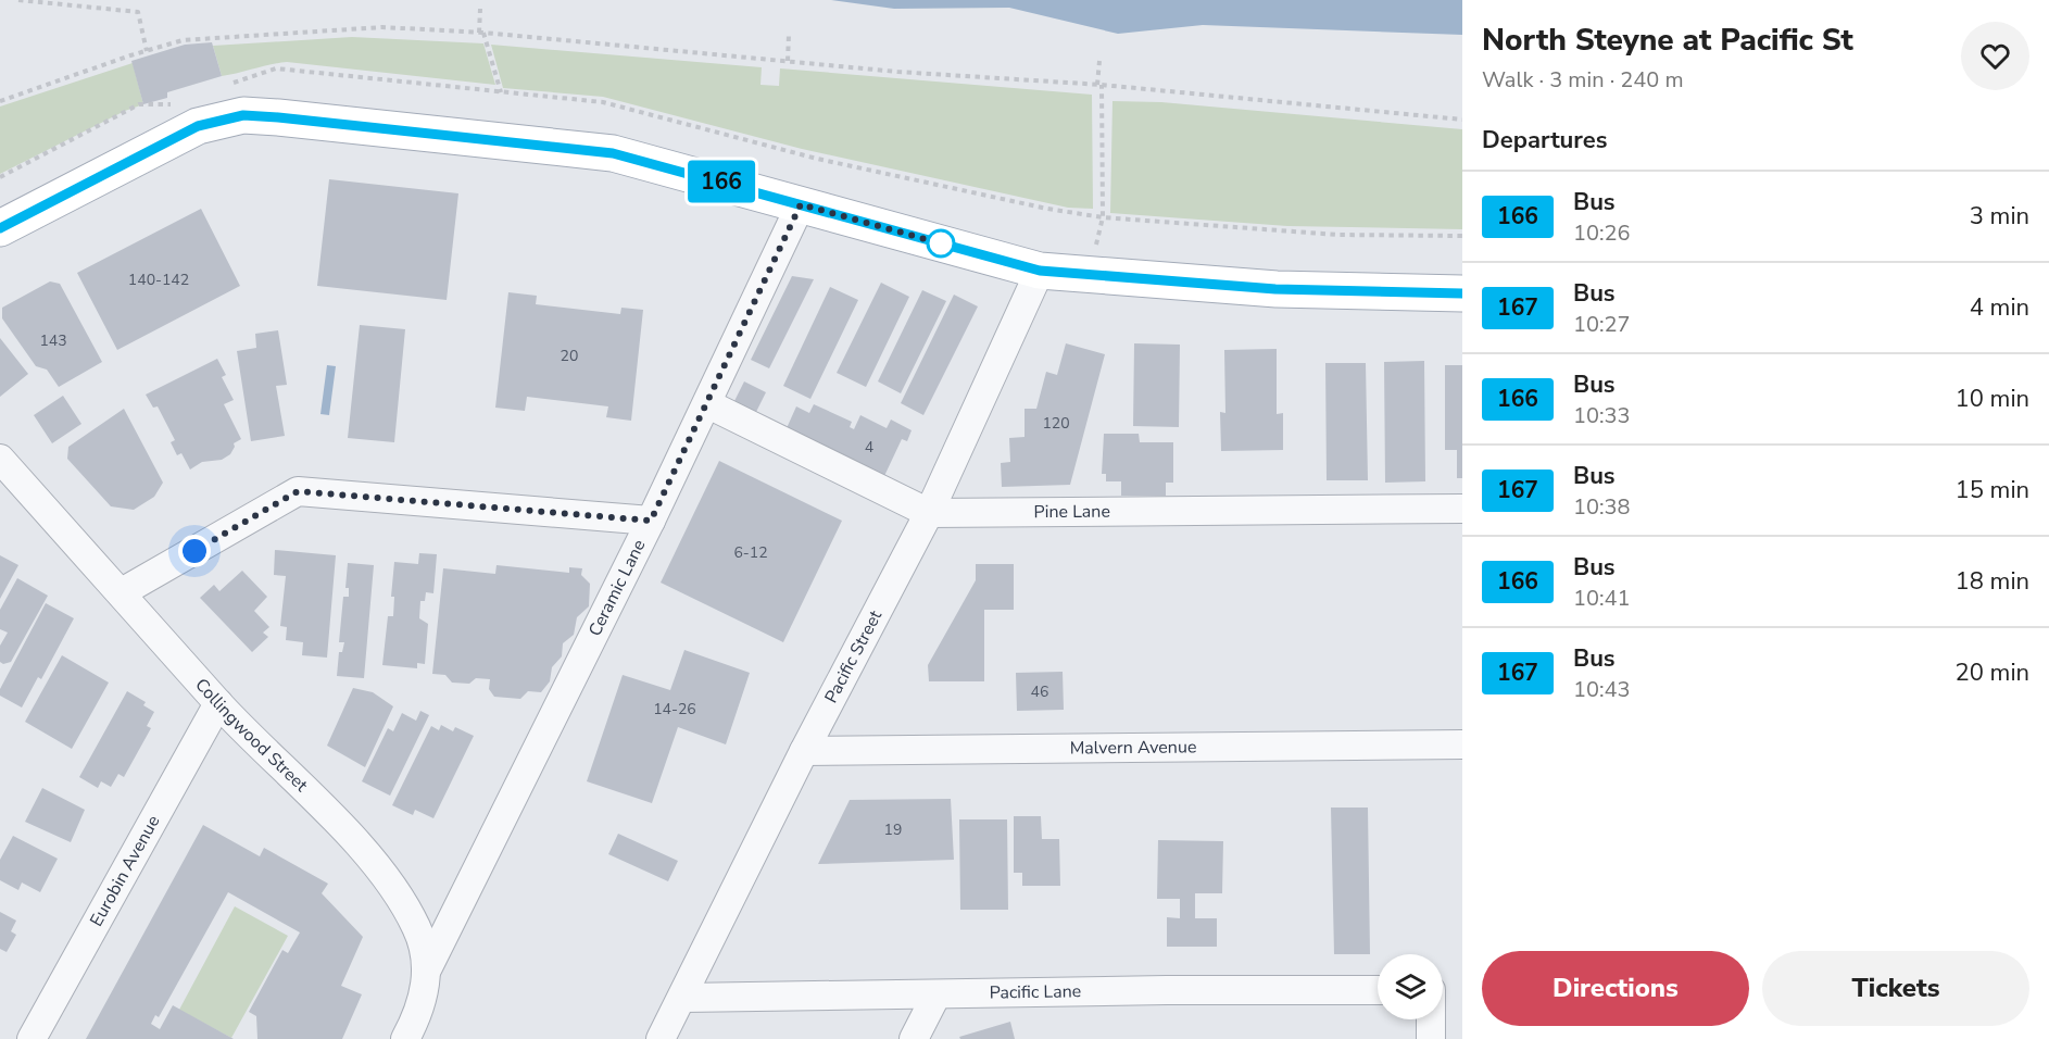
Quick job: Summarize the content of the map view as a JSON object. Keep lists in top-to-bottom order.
{
  "streets": {
    "street": [
      "Pine Lane",
      "Ceramic Lane",
      "Pacific Street",
      "Collingwood Street",
      "Malvern Avenue",
      "Eurobin Avenue",
      "Pacific Lane"
    ]
  },
  "crossings": [
    ["Pine Lane", "Ceramic Lane"],
    ["Pine Lane", "Pacific Street"],
    ["Ceramic Lane", "Collingwood Street"],
    ["Pacific Street", "Malvern Avenue"],
    ["Pacific Street", "Pacific Lane"],
    ["Collingwood Street", "Eurobin Avenue"]
  ],
  "lines": ["bus line 166"],
  "house_numbers": [
    "140-142",
    "143",
    "20",
    "120",
    "4",
    "6-12",
    "46",
    "14-26",
    "19"
  ],
  "page": {
    "on_map": "166",
    "heading": [
      ["North Steyne at Pacific St", "Walk · 3 min · 240 m"],
      "Departures"
    ],
    "list": [
      {
        "mark": "166",
        "name": "Bus",
        "note": "10:26",
        "value": "3 min"
      },
      {
        "mark": "167",
        "name": "Bus",
        "note": "10:27",
        "value": "4 min"
      },
      {
        "mark": "166",
        "name": "Bus",
        "note": "10:33",
        "value": "10 min"
      },
      {
        "mark": "167",
        "name": "Bus",
        "note": "10:38",
        "value": "15 min"
      },
      {
        "mark": "166",
        "name": "Bus",
        "note": "10:41",
        "value": "18 min"
      },
      {
        "mark": "167",
        "name": "Bus",
        "note": "10:43",
        "value": "20 min"
      }
    ],
    "buttons": ["Directions", "Tickets"]
  }
}
